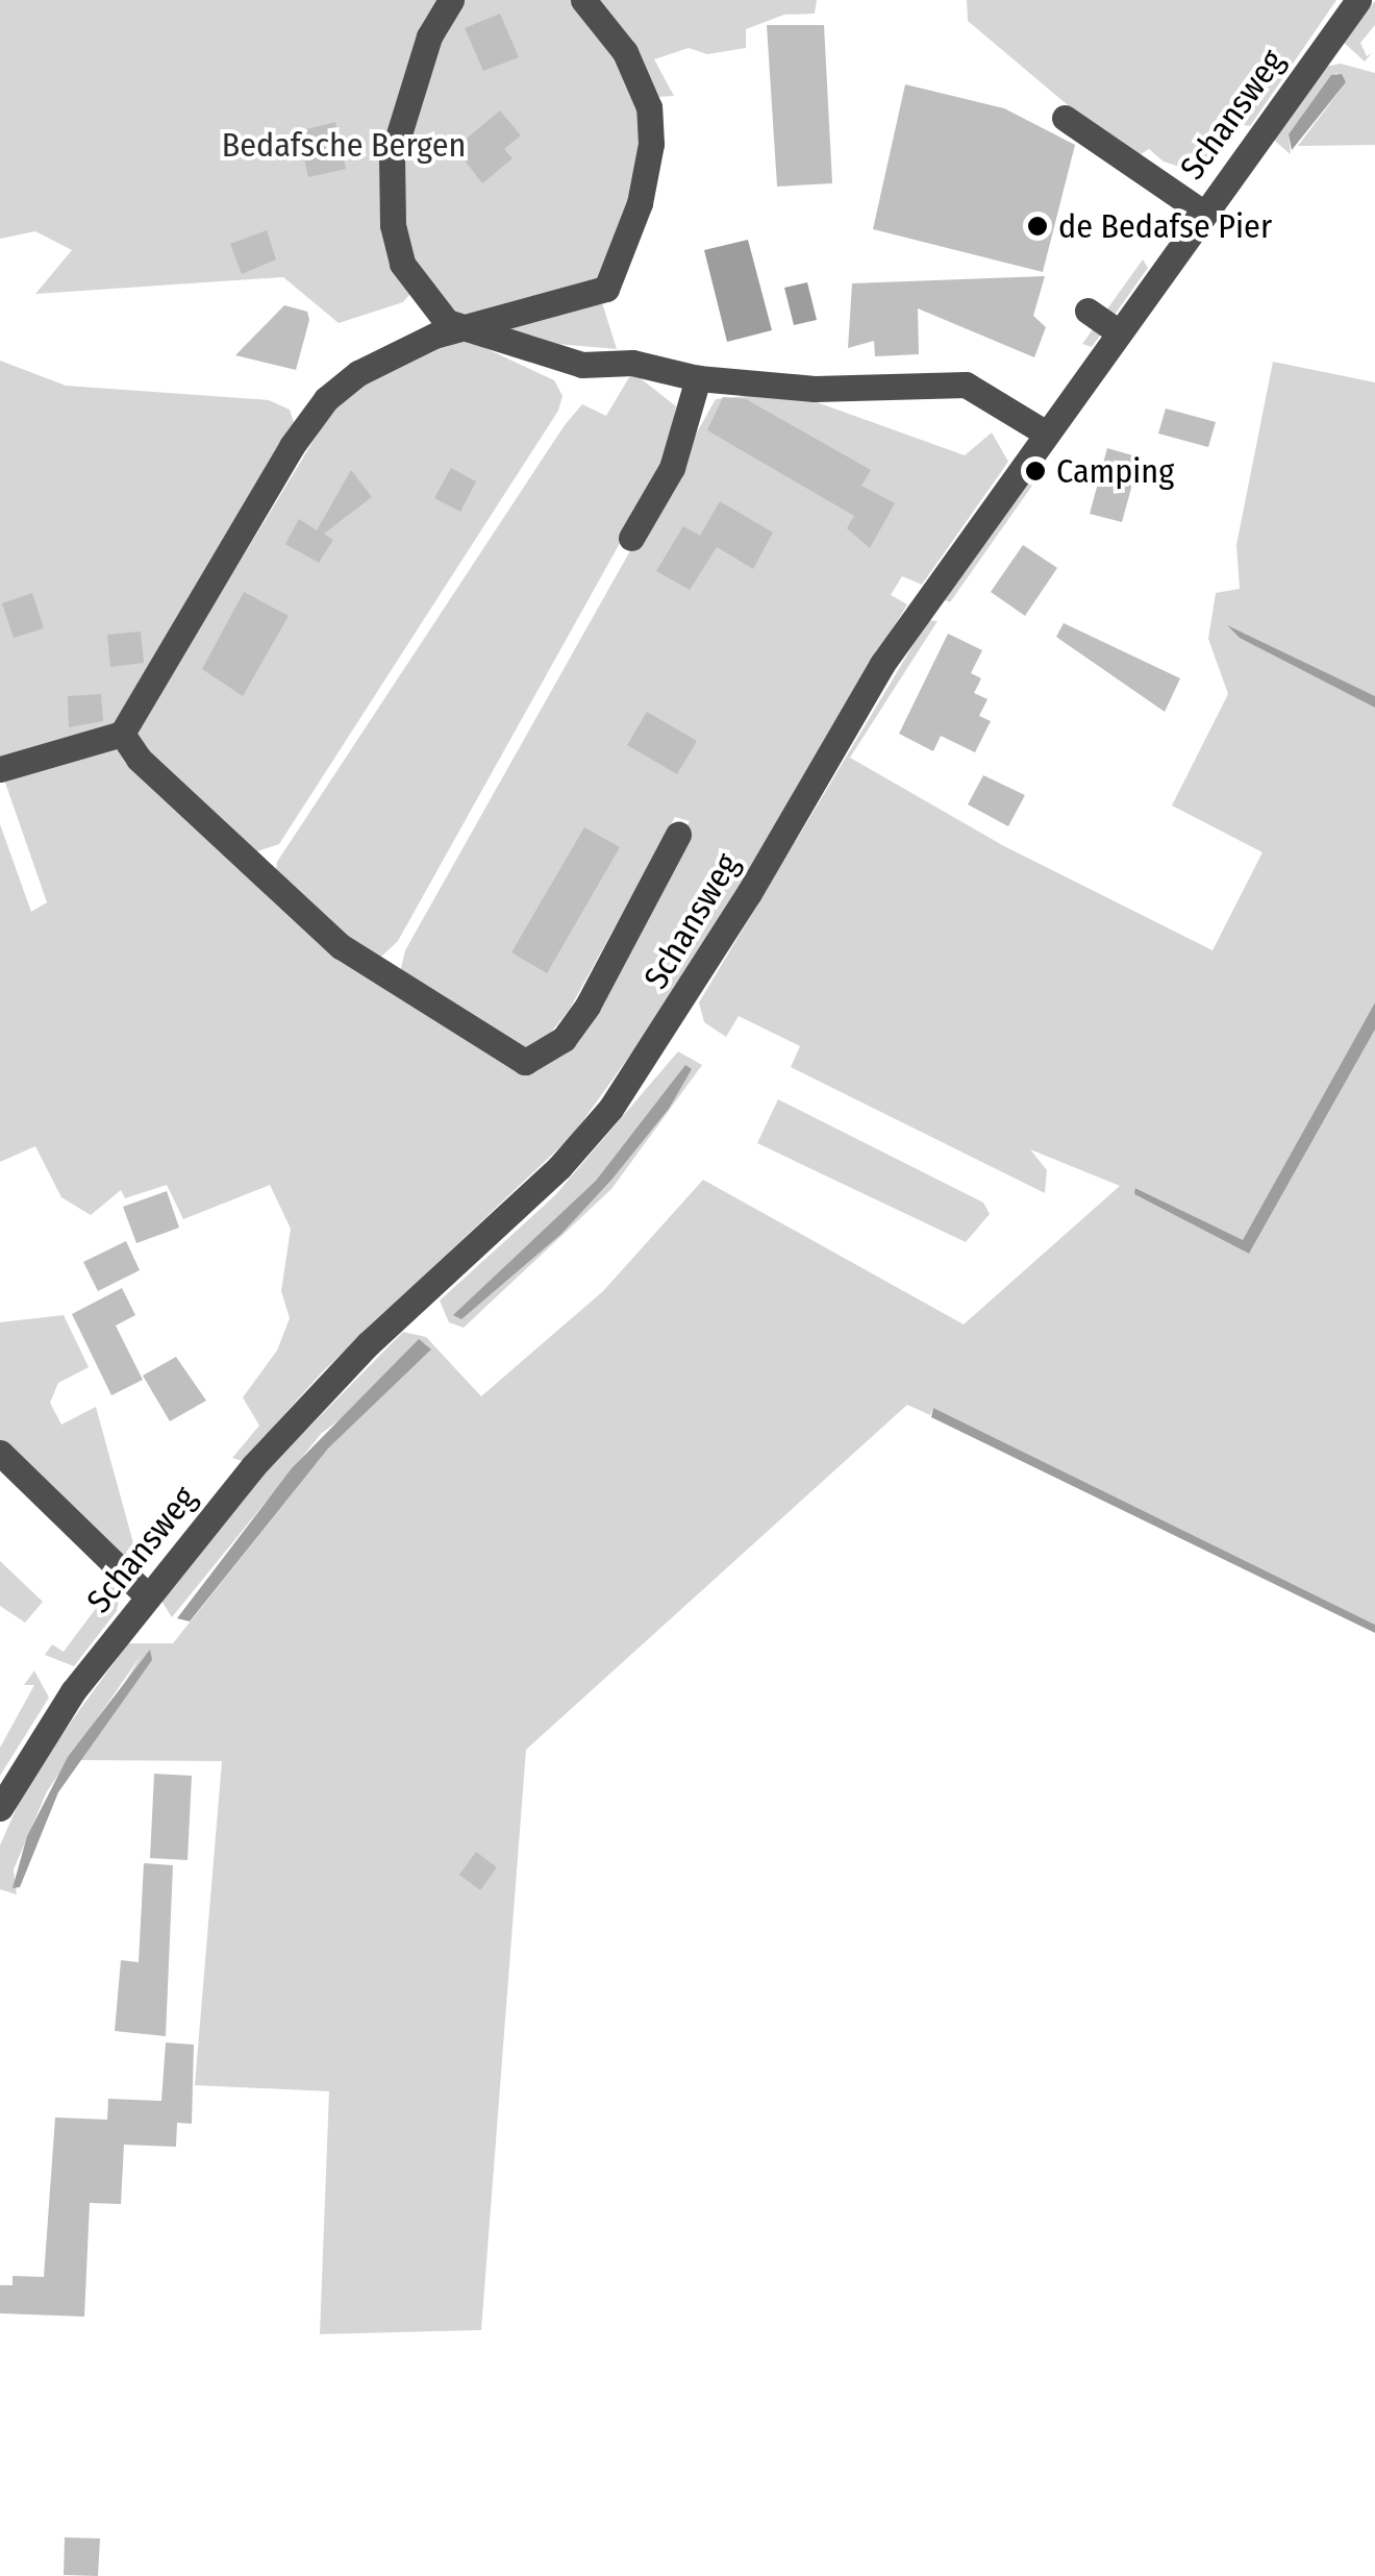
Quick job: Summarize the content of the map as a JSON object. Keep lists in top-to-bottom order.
{
  "streets": {
    "street": ["Schansweg"]
  },
  "parks": ["Bedafsche Bergen"],
  "places": ["de Bedafse Pier", "Camping"]
}
